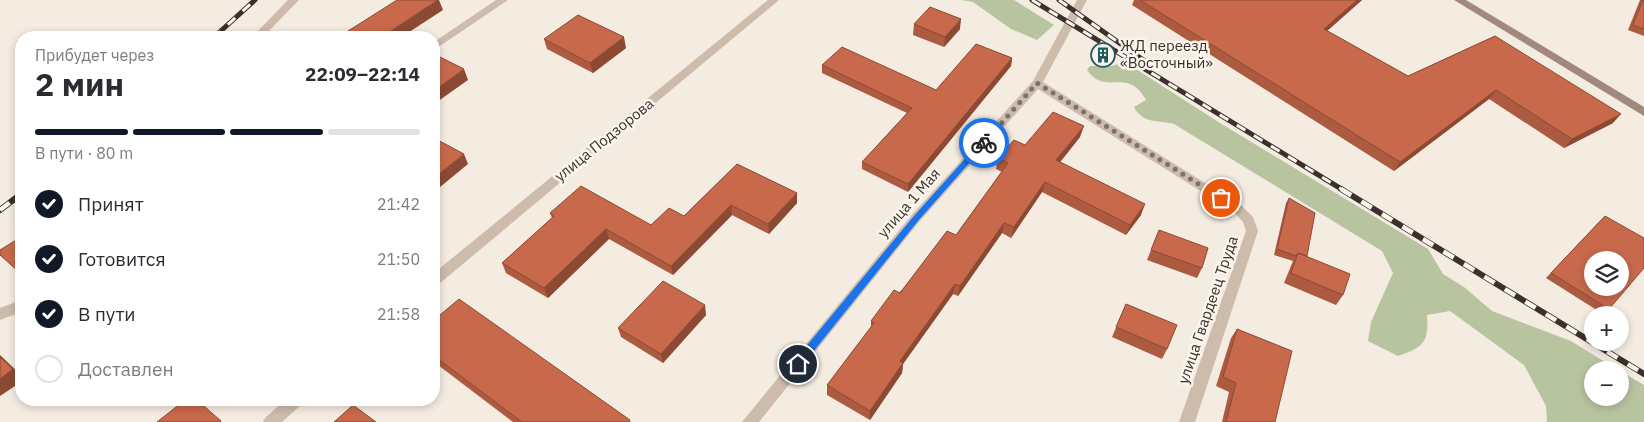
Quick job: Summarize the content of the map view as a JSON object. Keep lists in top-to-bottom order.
{
  "streets": {
    "street": ["улица Подзорова", "улица 1 Мая", "улица Гвардеец Труда"]
  },
  "crossings": [
    ["улица 1 Мая", "улица Гвардеец Труда"]
  ],
  "places": {
    "building": ["ЖД переезд «Восточный»"]
  },
  "page": {
    "heading": ["2 мин", "Прибудет через", "22:09–22:14"],
    "bar": "В пути · 80 m",
    "list": [
      ["Принят", "21:42"],
      ["Готовится", "21:50"],
      ["В пути", "21:58"],
      "Доставлен"
    ],
    "map_buttons": ["+", "−"]
  }
}
